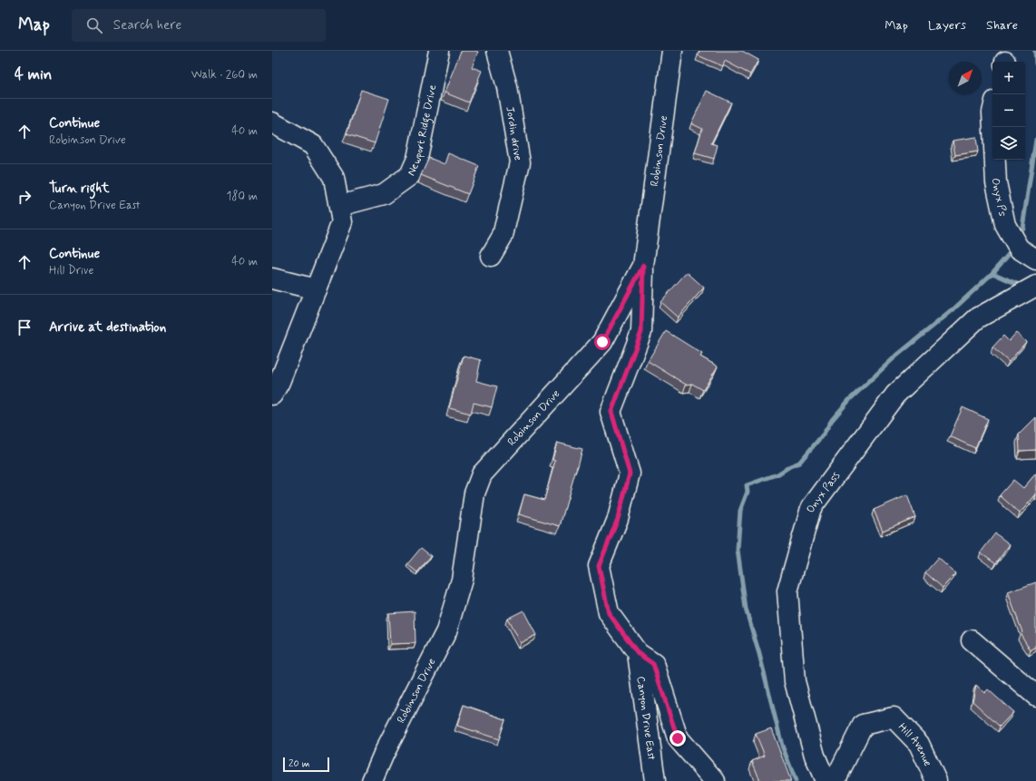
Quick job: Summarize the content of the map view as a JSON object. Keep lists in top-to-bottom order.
{
  "streets": {
    "street": [
      "Newport Ridge Drive",
      "Jordin drive",
      "Robinson Drive",
      "Onyx Ps",
      "Onyx Pass",
      "Canyon Drive East",
      "Hill Avenue"
    ]
  },
  "crossings": [
    ["Robinson Drive", "Canyon Drive East"]
  ],
  "scale_bar": "20 m",
  "north": "top right",
  "page": {
    "header": "Map",
    "search": "Search here",
    "nav": ["Map", "Layers", "Share"],
    "heading": ["4 min", "Walk · 260 m"],
    "map_buttons": ["+", "−"],
    "list": [
      ["Continue", "Robinson Drive", "40 m"],
      ["Turn right", "Canyon Drive East", "180 m"],
      ["Continue", "Hill Drive", "40 m"],
      "Arrive at destination"
    ],
    "scale": "20 m"
  }
}
